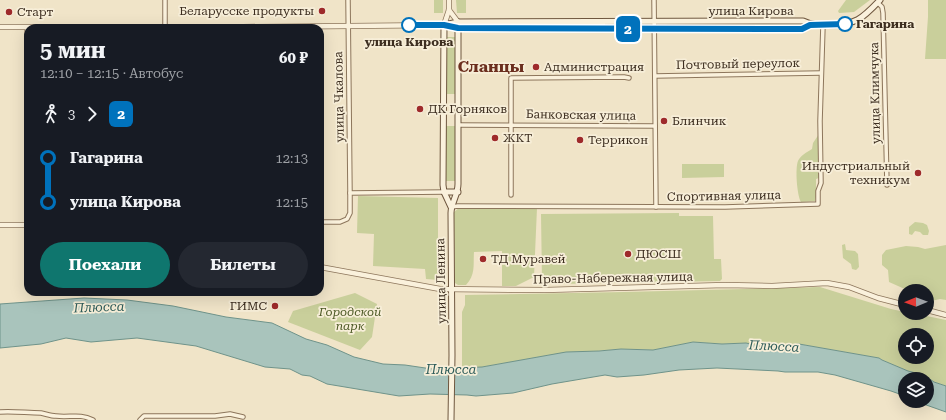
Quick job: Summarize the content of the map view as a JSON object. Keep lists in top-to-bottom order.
{
  "streets": {
    "main road": ["улица Кирова", "улица Ленина"],
    "street": [
      "Почтовый переулок",
      "улица Климчука",
      "улица Чкалова",
      "Банковская улица",
      "Спортивная улица",
      "Право-Набережная улица"
    ]
  },
  "crossings": [
    ["улица Кирова", "улица Чкалова"],
    ["улица Кирова", "улица Ленина"],
    ["Почтовый переулок", "Спортивная улица"],
    ["Банковская улица", "улица Ленина"],
    ["Спортивная улица", "улица Ленина"],
    ["Право-Набережная улица", "улица Ленина"]
  ],
  "districts": ["Сланцы"],
  "water": ["Плюсса"],
  "parks": ["Городской парк"],
  "places": [
    "Беларусске продукты",
    "Старт",
    "Гагарина",
    "улица Кирова",
    "Администрация",
    "ДК Горняков",
    "Блинчик",
    "ЖКТ",
    "Террикон",
    "Индустриальный техникум",
    "ДЮСШ",
    "ТД Муравей",
    "ГИМС"
  ],
  "lines": ["bus line 2"],
  "north": "left",
  "page": {
    "on_map": "2",
    "heading": ["5 мин", "12:10 – 12:15 · Автобус", "60 ₽"],
    "legs": ["3", "2"],
    "list": [
      {
        "name": "Гагарина",
        "value": "12:13"
      },
      {
        "name": "улица Кирова",
        "value": "12:15"
      }
    ],
    "buttons": ["Поехали", "Билеты"]
  }
}
